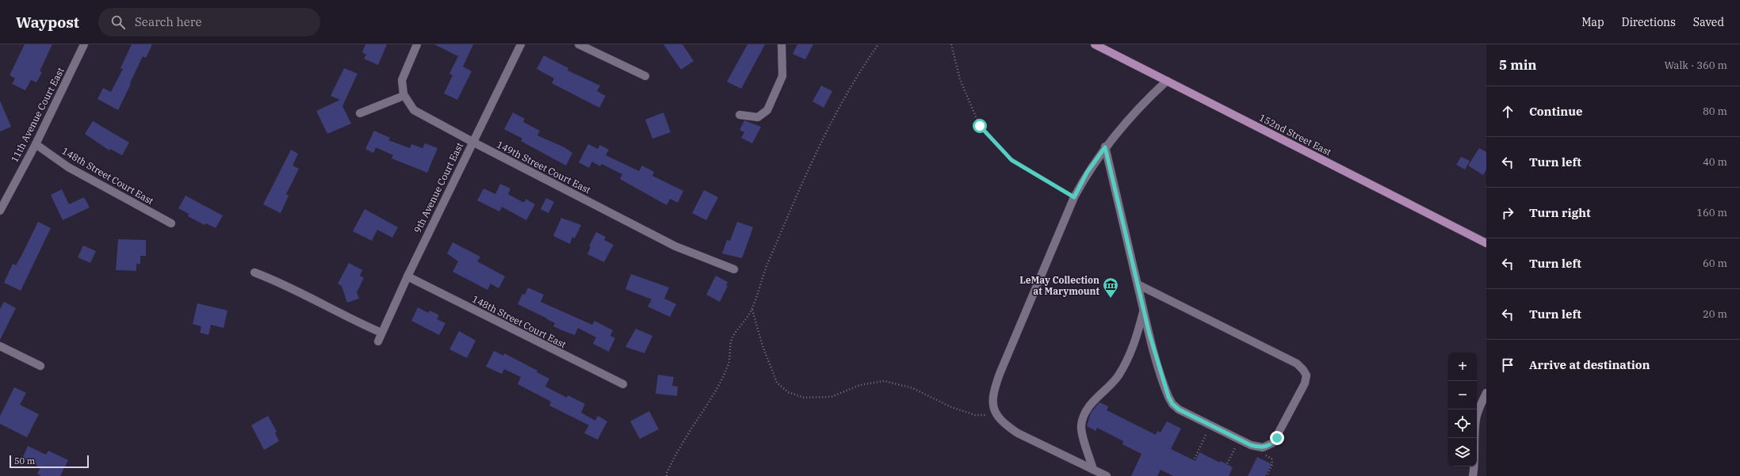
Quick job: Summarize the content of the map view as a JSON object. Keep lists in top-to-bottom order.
{
  "streets": {
    "main road": ["152nd Street East"],
    "street": [
      "11th Avenue Court East",
      "149th Street Court East",
      "148th Street Court East",
      "9th Avenue Court East"
    ]
  },
  "crossings": [
    ["11th Avenue Court East", "148th Street Court East"],
    ["149th Street Court East", "9th Avenue Court East"],
    ["148th Street Court East", "9th Avenue Court East"]
  ],
  "places": {
    "museum": ["LeMay Collection at Marymount"]
  },
  "scale_bar": "50 m",
  "page": {
    "header": "Waypost",
    "search": "Search here",
    "nav": ["Map", "Directions", "Saved"],
    "heading": ["5 min", "Walk · 360 m"],
    "list": [
      ["Continue", "80 m"],
      ["Turn left", "40 m"],
      ["Turn right", "160 m"],
      ["Turn left", "60 m"],
      ["Turn left", "20 m"],
      "Arrive at destination"
    ],
    "map_buttons": ["+", "−"],
    "scale": "50 m"
  }
}
